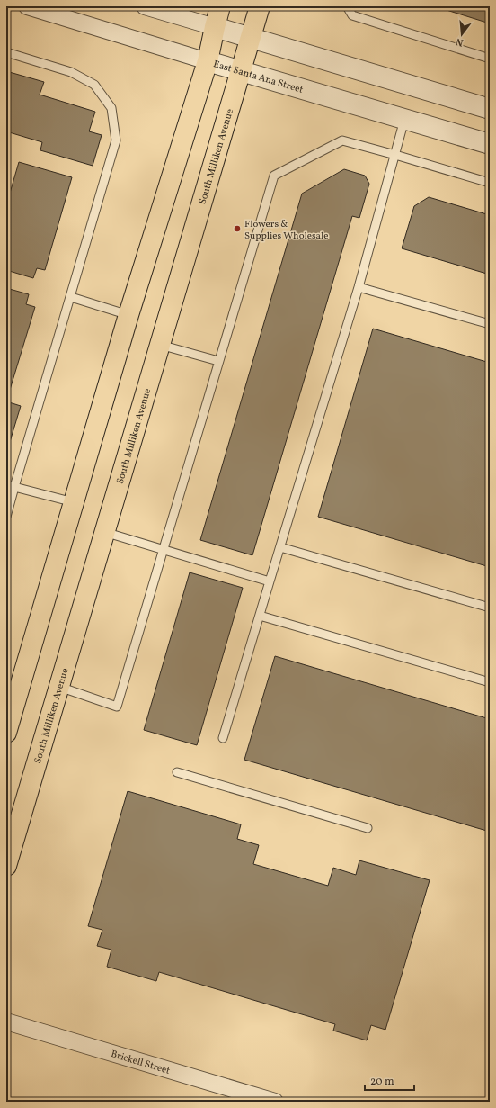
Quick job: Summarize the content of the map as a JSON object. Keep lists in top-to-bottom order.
{
  "streets": {
    "main road": ["South Milliken Avenue"],
    "street": ["East Santa Ana Street", "Brickell Street"]
  },
  "crossings": [
    ["East Santa Ana Street", "South Milliken Avenue"]
  ],
  "places": ["Flowers & Supplies Wholesale"],
  "scale_bar": "20 m",
  "north": "bottom"
}
